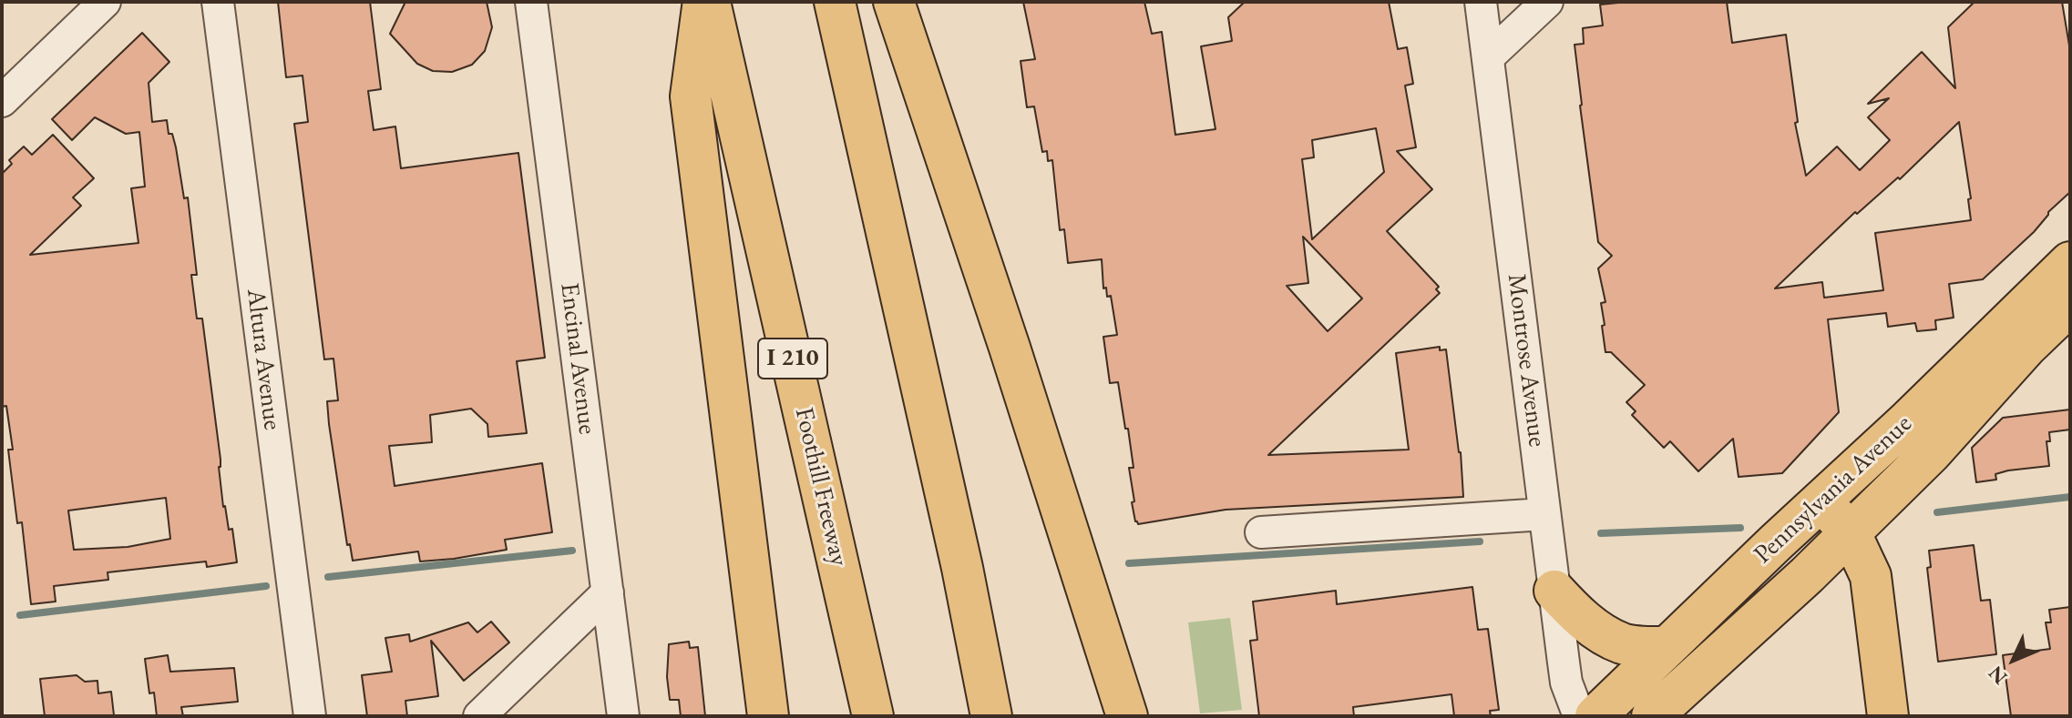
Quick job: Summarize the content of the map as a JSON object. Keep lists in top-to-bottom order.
{
  "streets": {
    "main road": ["I 210", "Foothill Freeway", "Pennsylvania Avenue"],
    "street": ["Encinal Avenue", "Altura Avenue", "Montrose Avenue"]
  },
  "north": "bottom left"
}
